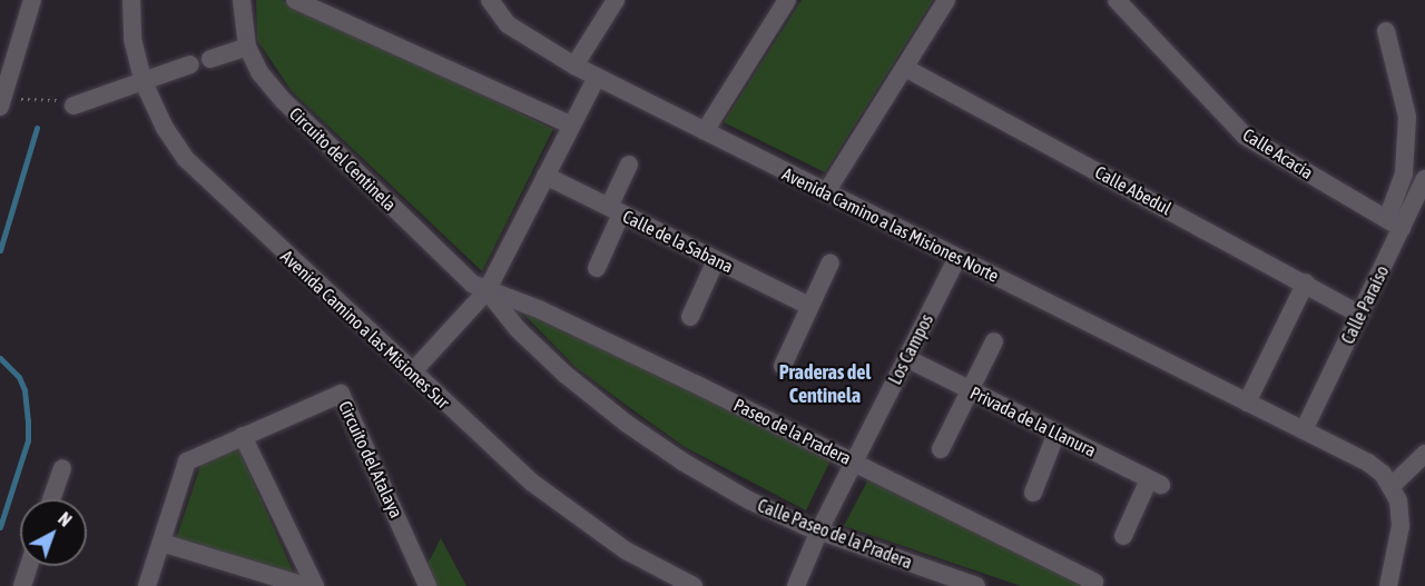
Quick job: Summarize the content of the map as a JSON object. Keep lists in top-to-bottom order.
{
  "streets": {
    "street": [
      "Calle Acacia",
      "Circuito del Centinela",
      "Calle Abedul",
      "Avenida Camino a las Misiones Norte",
      "Calle de la Sabana",
      "Calle Paraíso",
      "Avenida Camino a las Misiones Sur",
      "Los Campos",
      "Privada de la Llanura",
      "Paseo de la Pradera",
      "Circuito del Atalaya",
      "Calle Paseo de la Pradera"
    ]
  },
  "crossings": [
    ["Calle Acacia", "Calle Paraíso"],
    ["Circuito del Centinela", "Paseo de la Pradera"],
    ["Circuito del Centinela", "Calle Paseo de la Pradera"],
    ["Calle Abedul", "Calle Paraíso"],
    ["Avenida Camino a las Misiones Norte", "Calle Paraíso"],
    ["Avenida Camino a las Misiones Norte", "Los Campos"],
    ["Los Campos", "Privada de la Llanura"],
    ["Los Campos", "Paseo de la Pradera"],
    ["Los Campos", "Calle Paseo de la Pradera"],
    ["Paseo de la Pradera", "Calle Paseo de la Pradera"]
  ],
  "districts": ["Praderas del Centinela"],
  "north": "top right"
}
